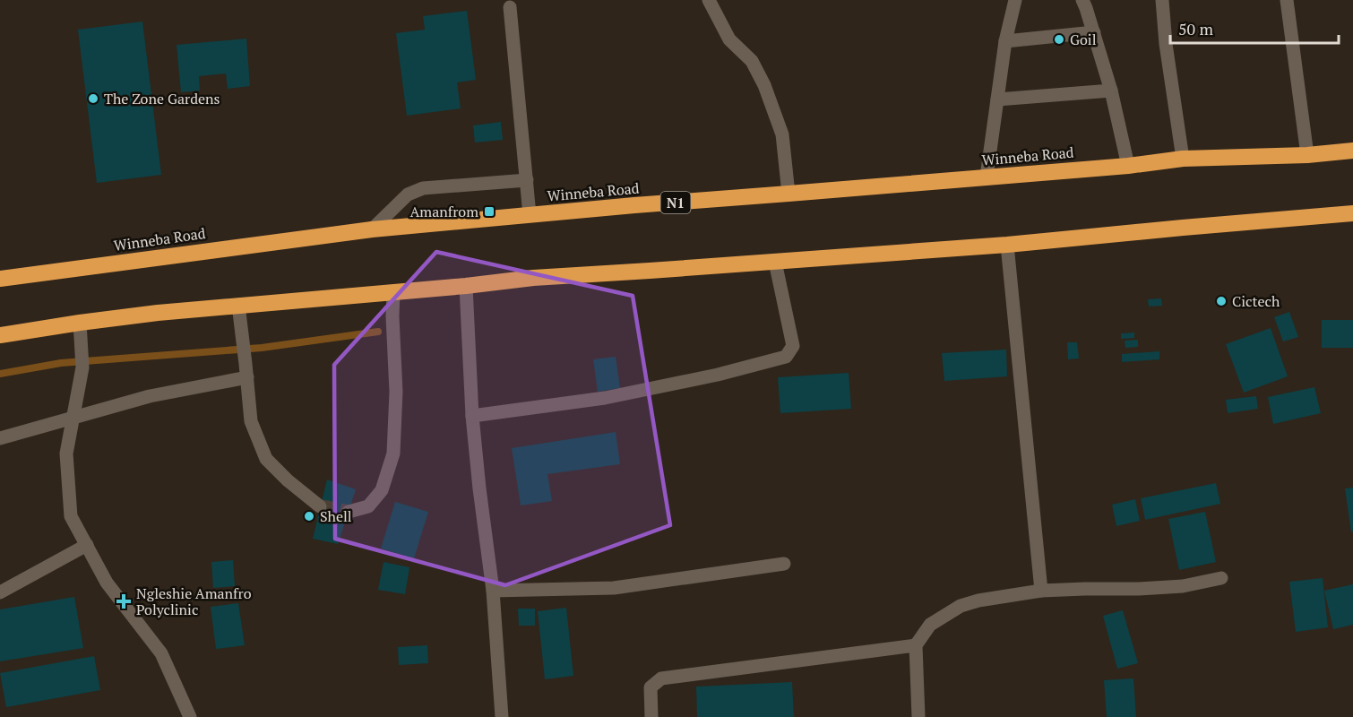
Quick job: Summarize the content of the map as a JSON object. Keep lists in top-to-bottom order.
{
  "streets": {
    "highway": ["Winneba Road", "N1"]
  },
  "places": {
    "other": [
      "Goil",
      "The Zone Gardens",
      "Cictech",
      "Shell"
    ],
    "transit": ["Amanfrom"],
    "health": ["Ngleshie Amanfro Polyclinic"]
  },
  "scale_bar": "50 m"
}
